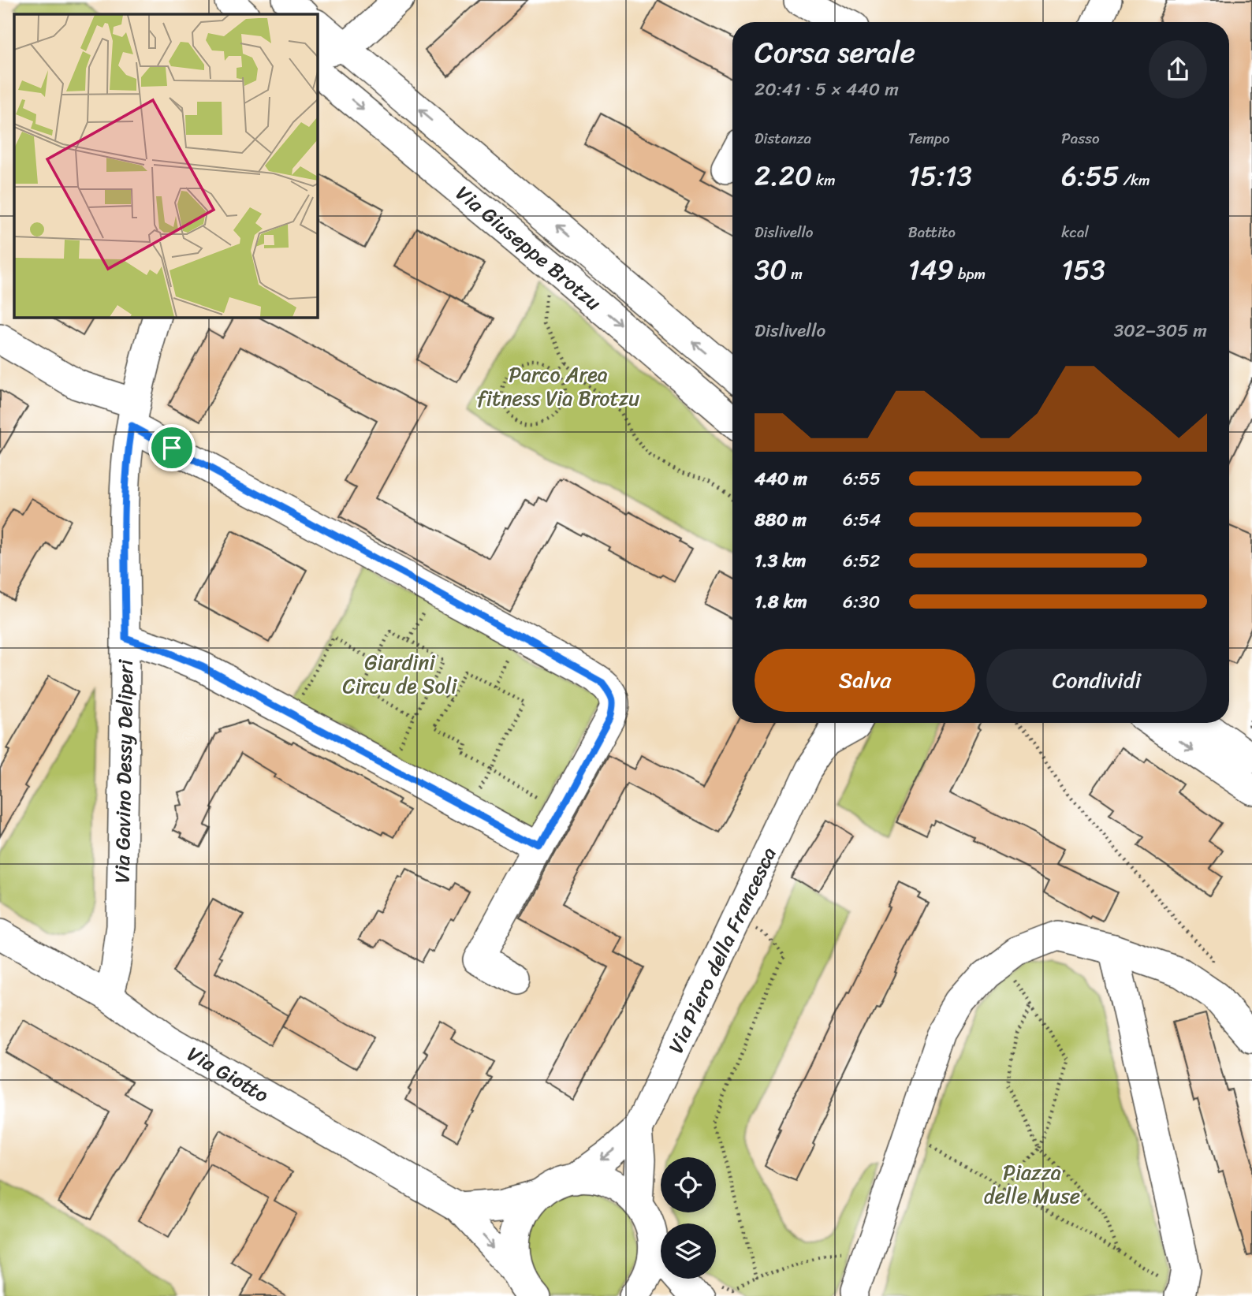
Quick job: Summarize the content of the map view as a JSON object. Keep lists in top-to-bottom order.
{
  "streets": {
    "street": [
      "Via Giuseppe Brotzu",
      "Via Gavino Dessy Deliperi",
      "Via Piero della Francesca",
      "Via Giotto"
    ]
  },
  "crossings": [
    ["Via Gavino Dessy Deliperi", "Via Giotto"]
  ],
  "parks": ["Parco Area fitness Via Brotzu", "Giardini Circu de Soli", "Piazza delle Muse"],
  "page": {
    "heading": ["Corsa serale", "20:41 · 5 × 440 m"],
    "stats": [
      ["Distanza", "2.20 km"],
      ["Tempo", "15:13"],
      ["Passo", "6:55 /km"],
      ["Dislivello", "30 m"],
      ["Battito", "149 bpm"],
      ["kcal", "153"]
    ],
    "chart": ["Dislivello", "302–305 m"],
    "list": [
      {
        "name": "440 m",
        "note": "6:55"
      },
      {
        "name": "880 m",
        "note": "6:54"
      },
      {
        "name": "1.3 km",
        "note": "6:52"
      },
      {
        "name": "1.8 km",
        "note": "6:30"
      }
    ],
    "buttons": ["Salva", "Condividi"]
  }
}
